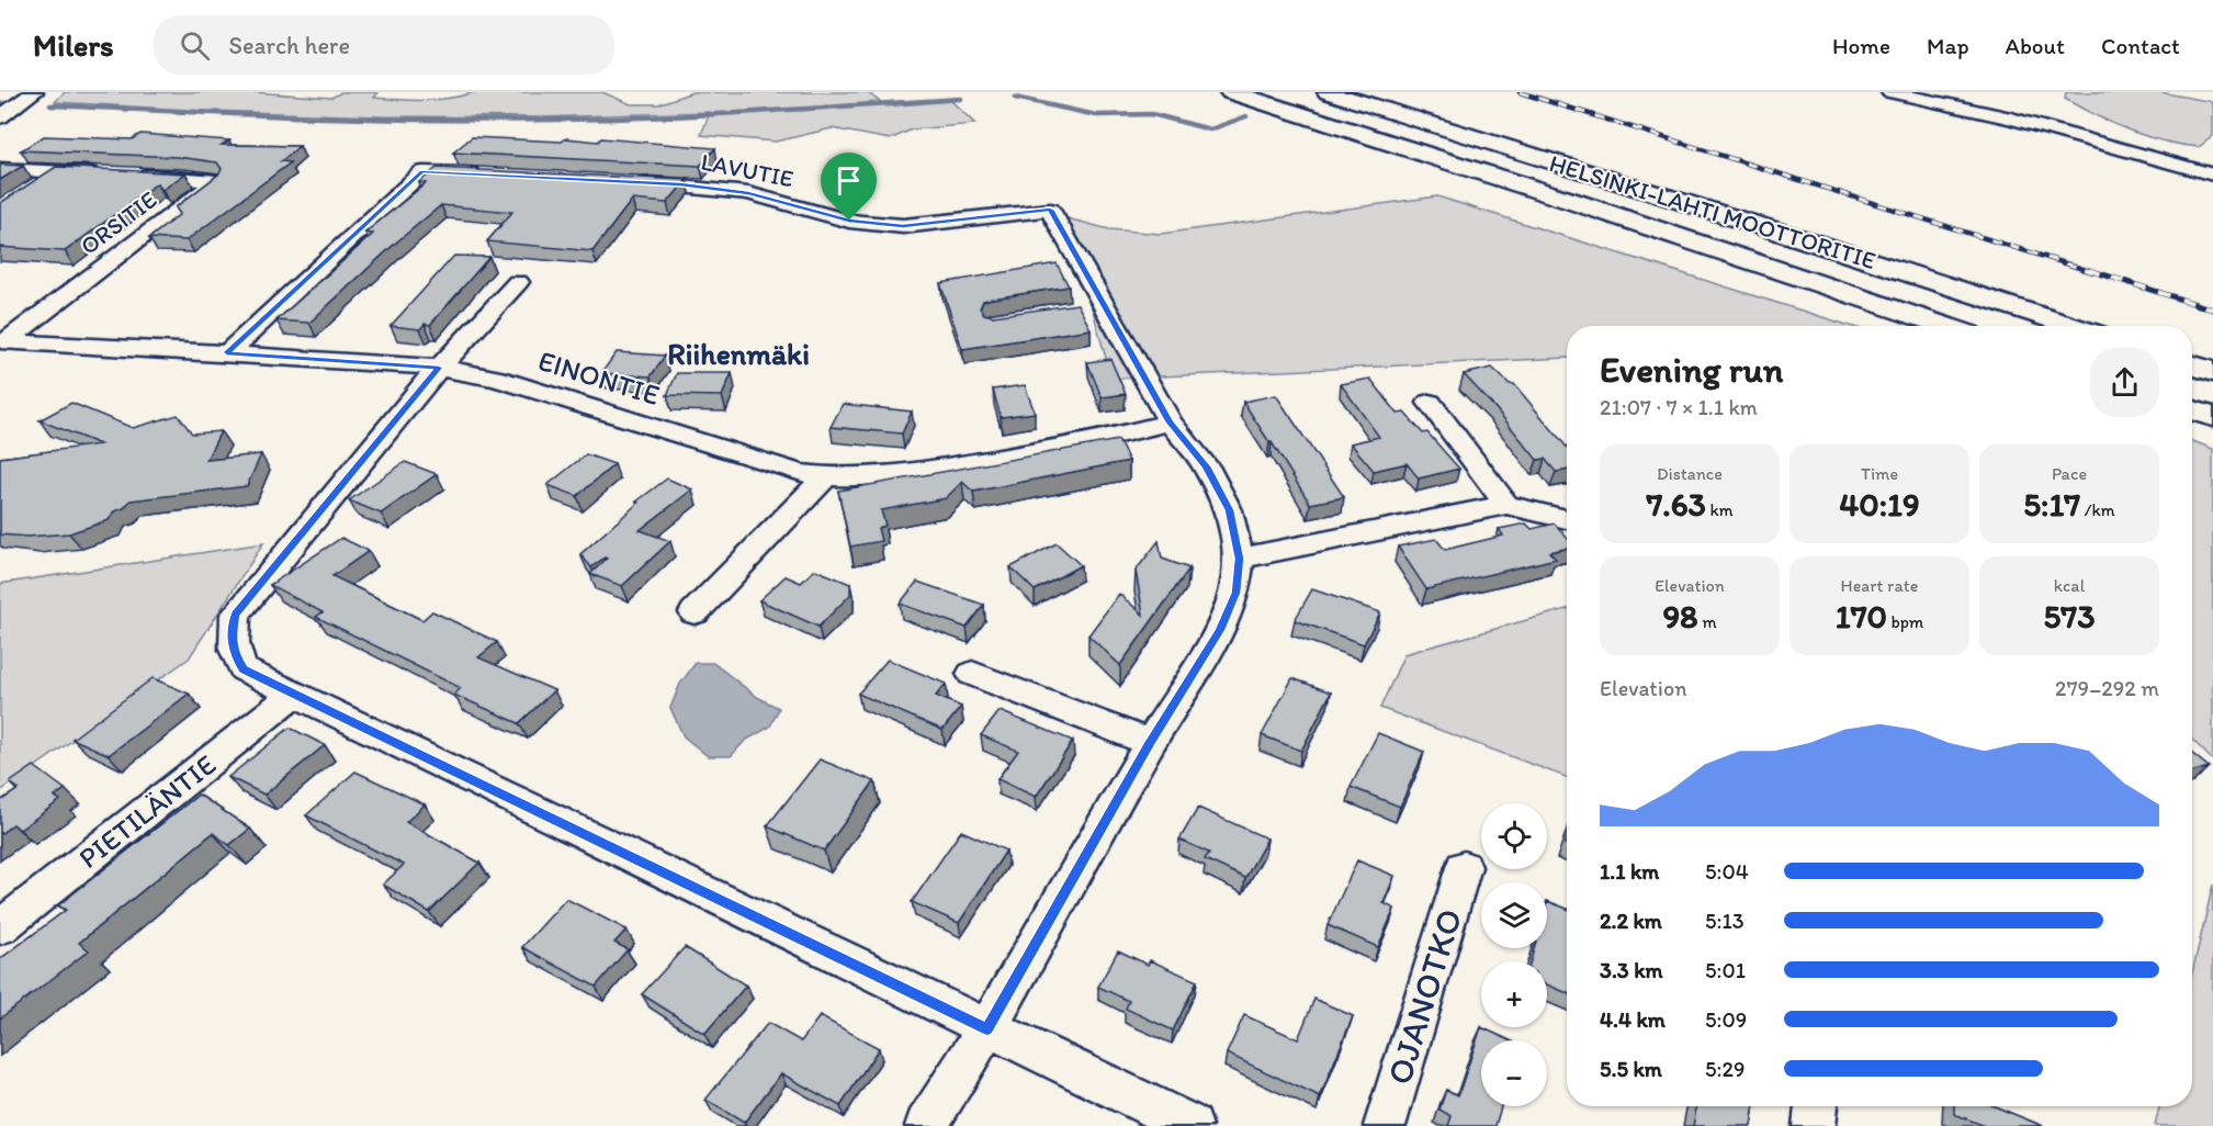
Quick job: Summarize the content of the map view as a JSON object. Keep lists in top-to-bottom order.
{
  "streets": {
    "highway": ["HELSINKI-LAHTI MOOTTORITIE"],
    "street": [
      "LAVUTIE",
      "ORSITIE",
      "EINONTIE",
      "PIETILÄNTIE",
      "OJANOTKO"
    ]
  },
  "crossings": [
    ["LAVUTIE", "EINONTIE"],
    ["ORSITIE", "EINONTIE"]
  ],
  "districts": ["Riihenmäki"],
  "page": {
    "header": "Milers",
    "search": "Search here",
    "nav": [
      "Home",
      "Map",
      "About",
      "Contact"
    ],
    "heading": ["Evening run", "21:07 · 7 × 1.1 km"],
    "stats": [
      ["Distance", "7.63 km"],
      ["Time", "40:19"],
      ["Pace", "5:17 /km"],
      ["Elevation", "98 m"],
      ["Heart rate", "170 bpm"],
      ["kcal", "573"]
    ],
    "chart": ["Elevation", "279–292 m"],
    "map_buttons": ["+", "−"],
    "list": [
      {
        "name": "1.1 km",
        "note": "5:04"
      },
      {
        "name": "2.2 km",
        "note": "5:13"
      },
      {
        "name": "3.3 km",
        "note": "5:01"
      },
      {
        "name": "4.4 km",
        "note": "5:09"
      },
      {
        "name": "5.5 km",
        "note": "5:29"
      }
    ]
  }
}
